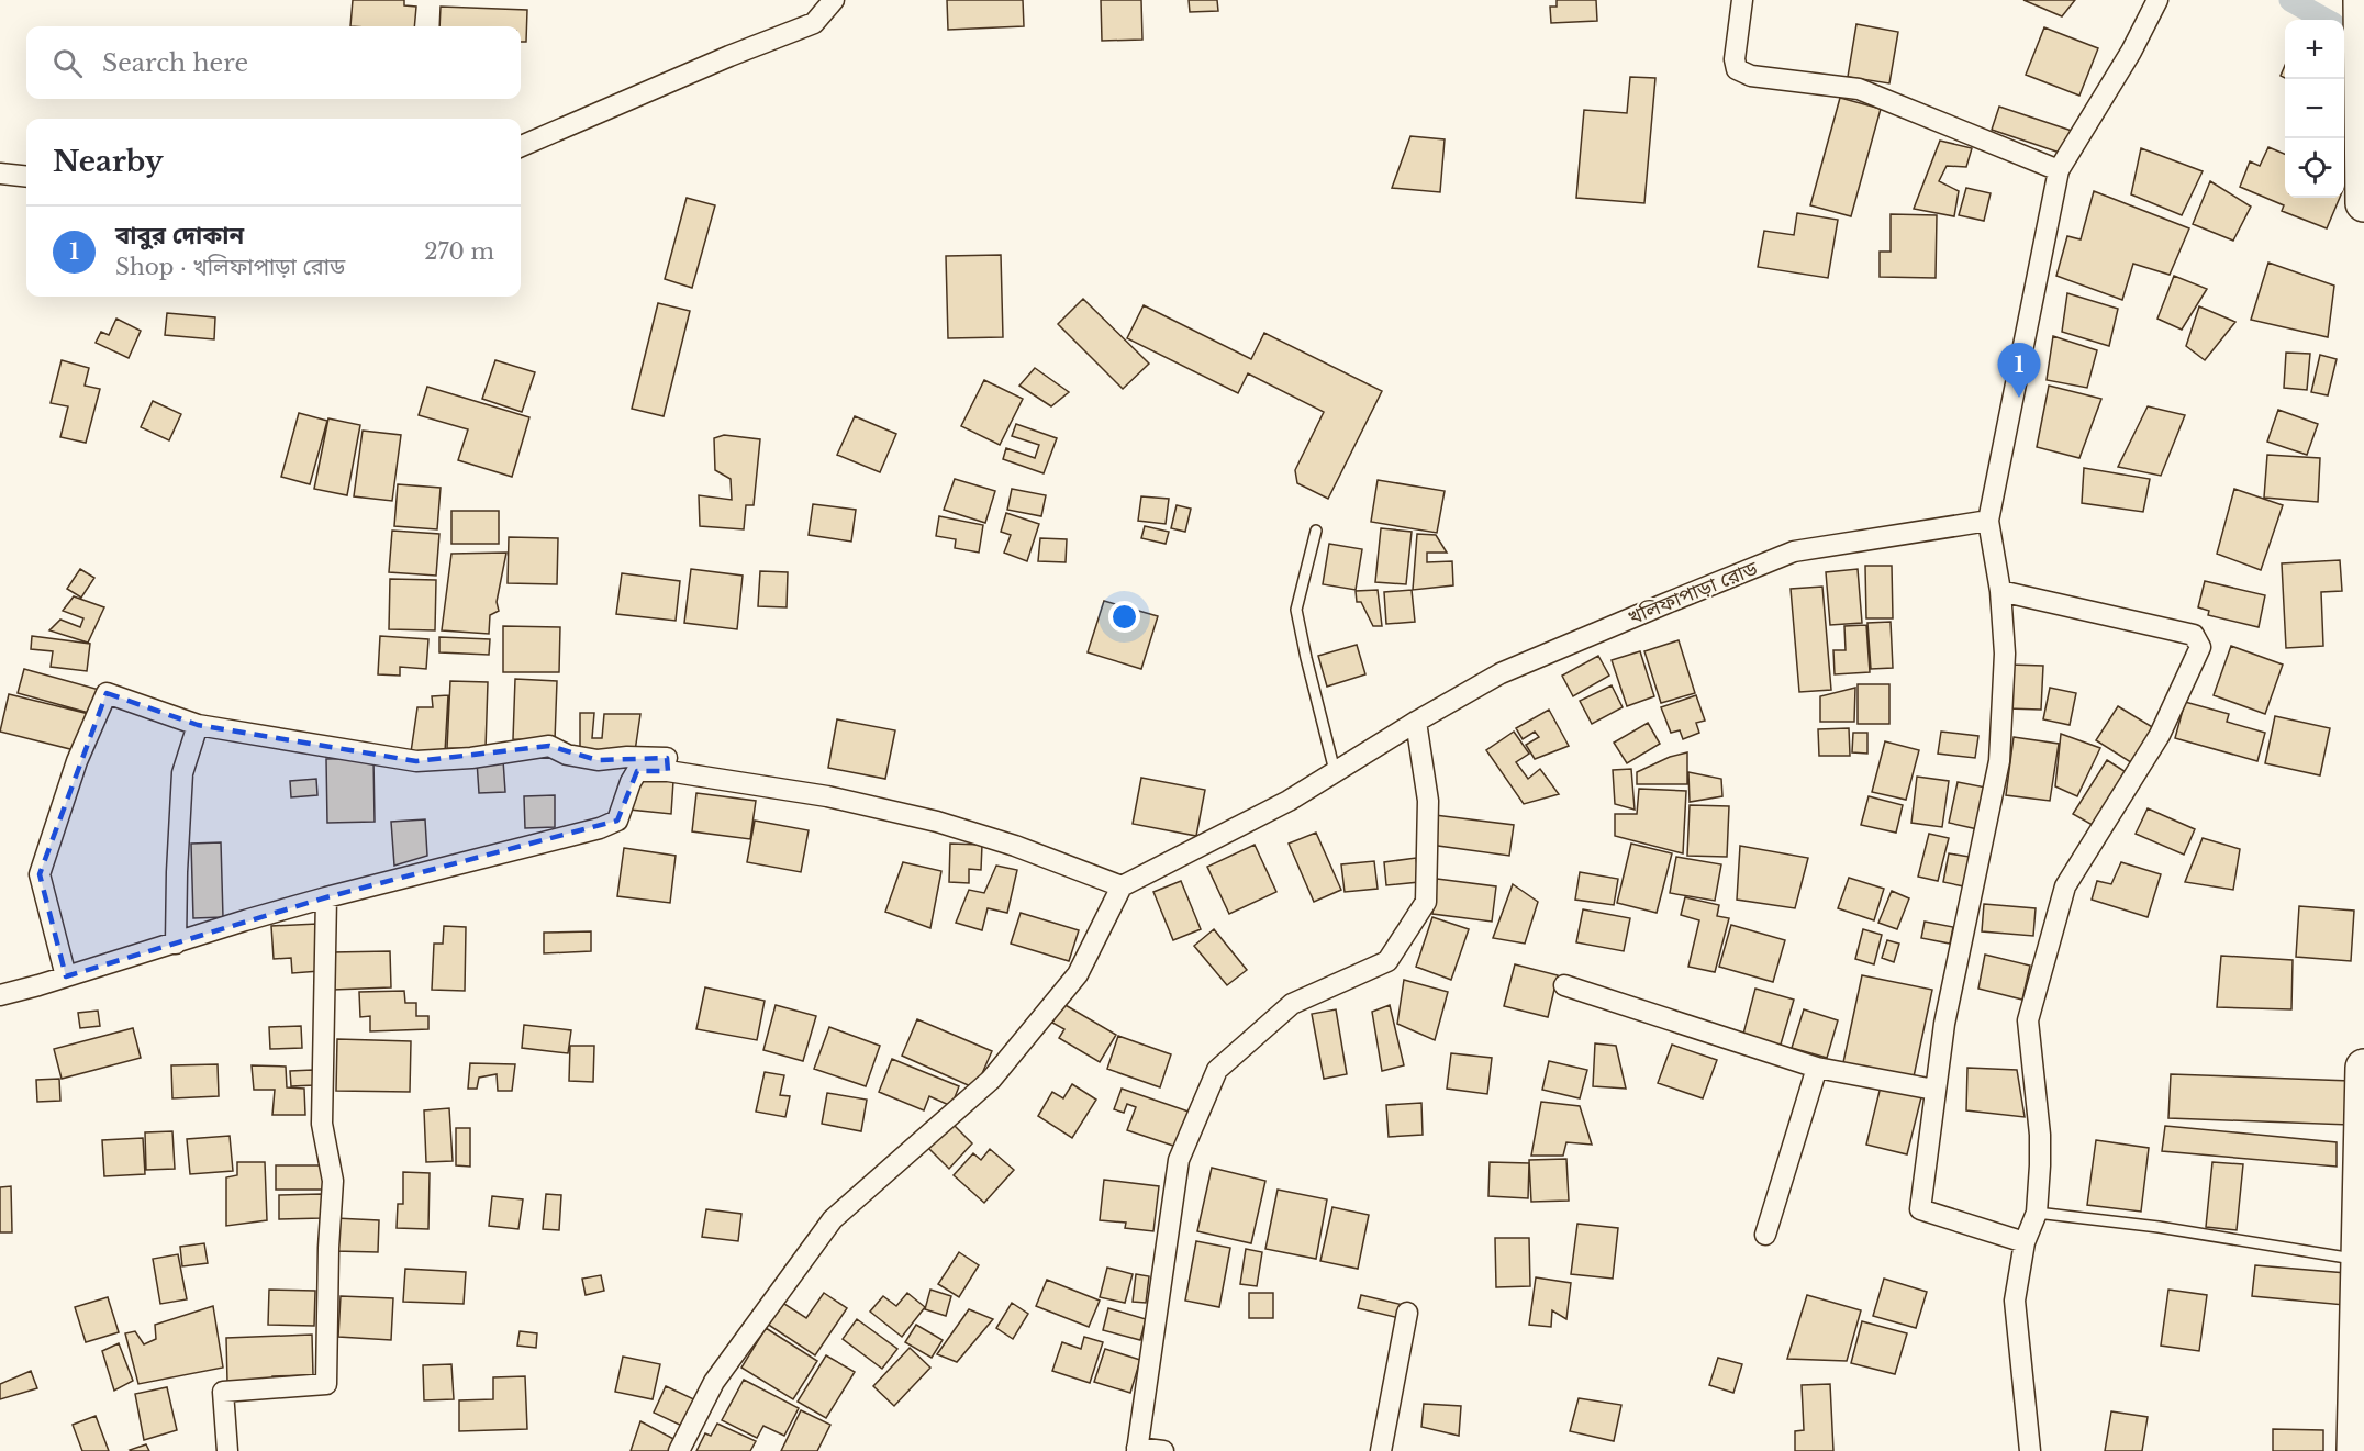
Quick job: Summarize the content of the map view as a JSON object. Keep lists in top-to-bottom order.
{
  "streets": {
    "street": ["খলিফাপাড়া রোড"]
  },
  "page": {
    "map_buttons": ["+", "−"],
    "search": "Search here",
    "heading": "Nearby",
    "list": [
      {
        "mark": "1",
        "name": "বাবুর দোকান",
        "note": "Shop · খলিফাপাড়া রোড",
        "value": "270 m"
      }
    ],
    "pins": "1"
  }
}
